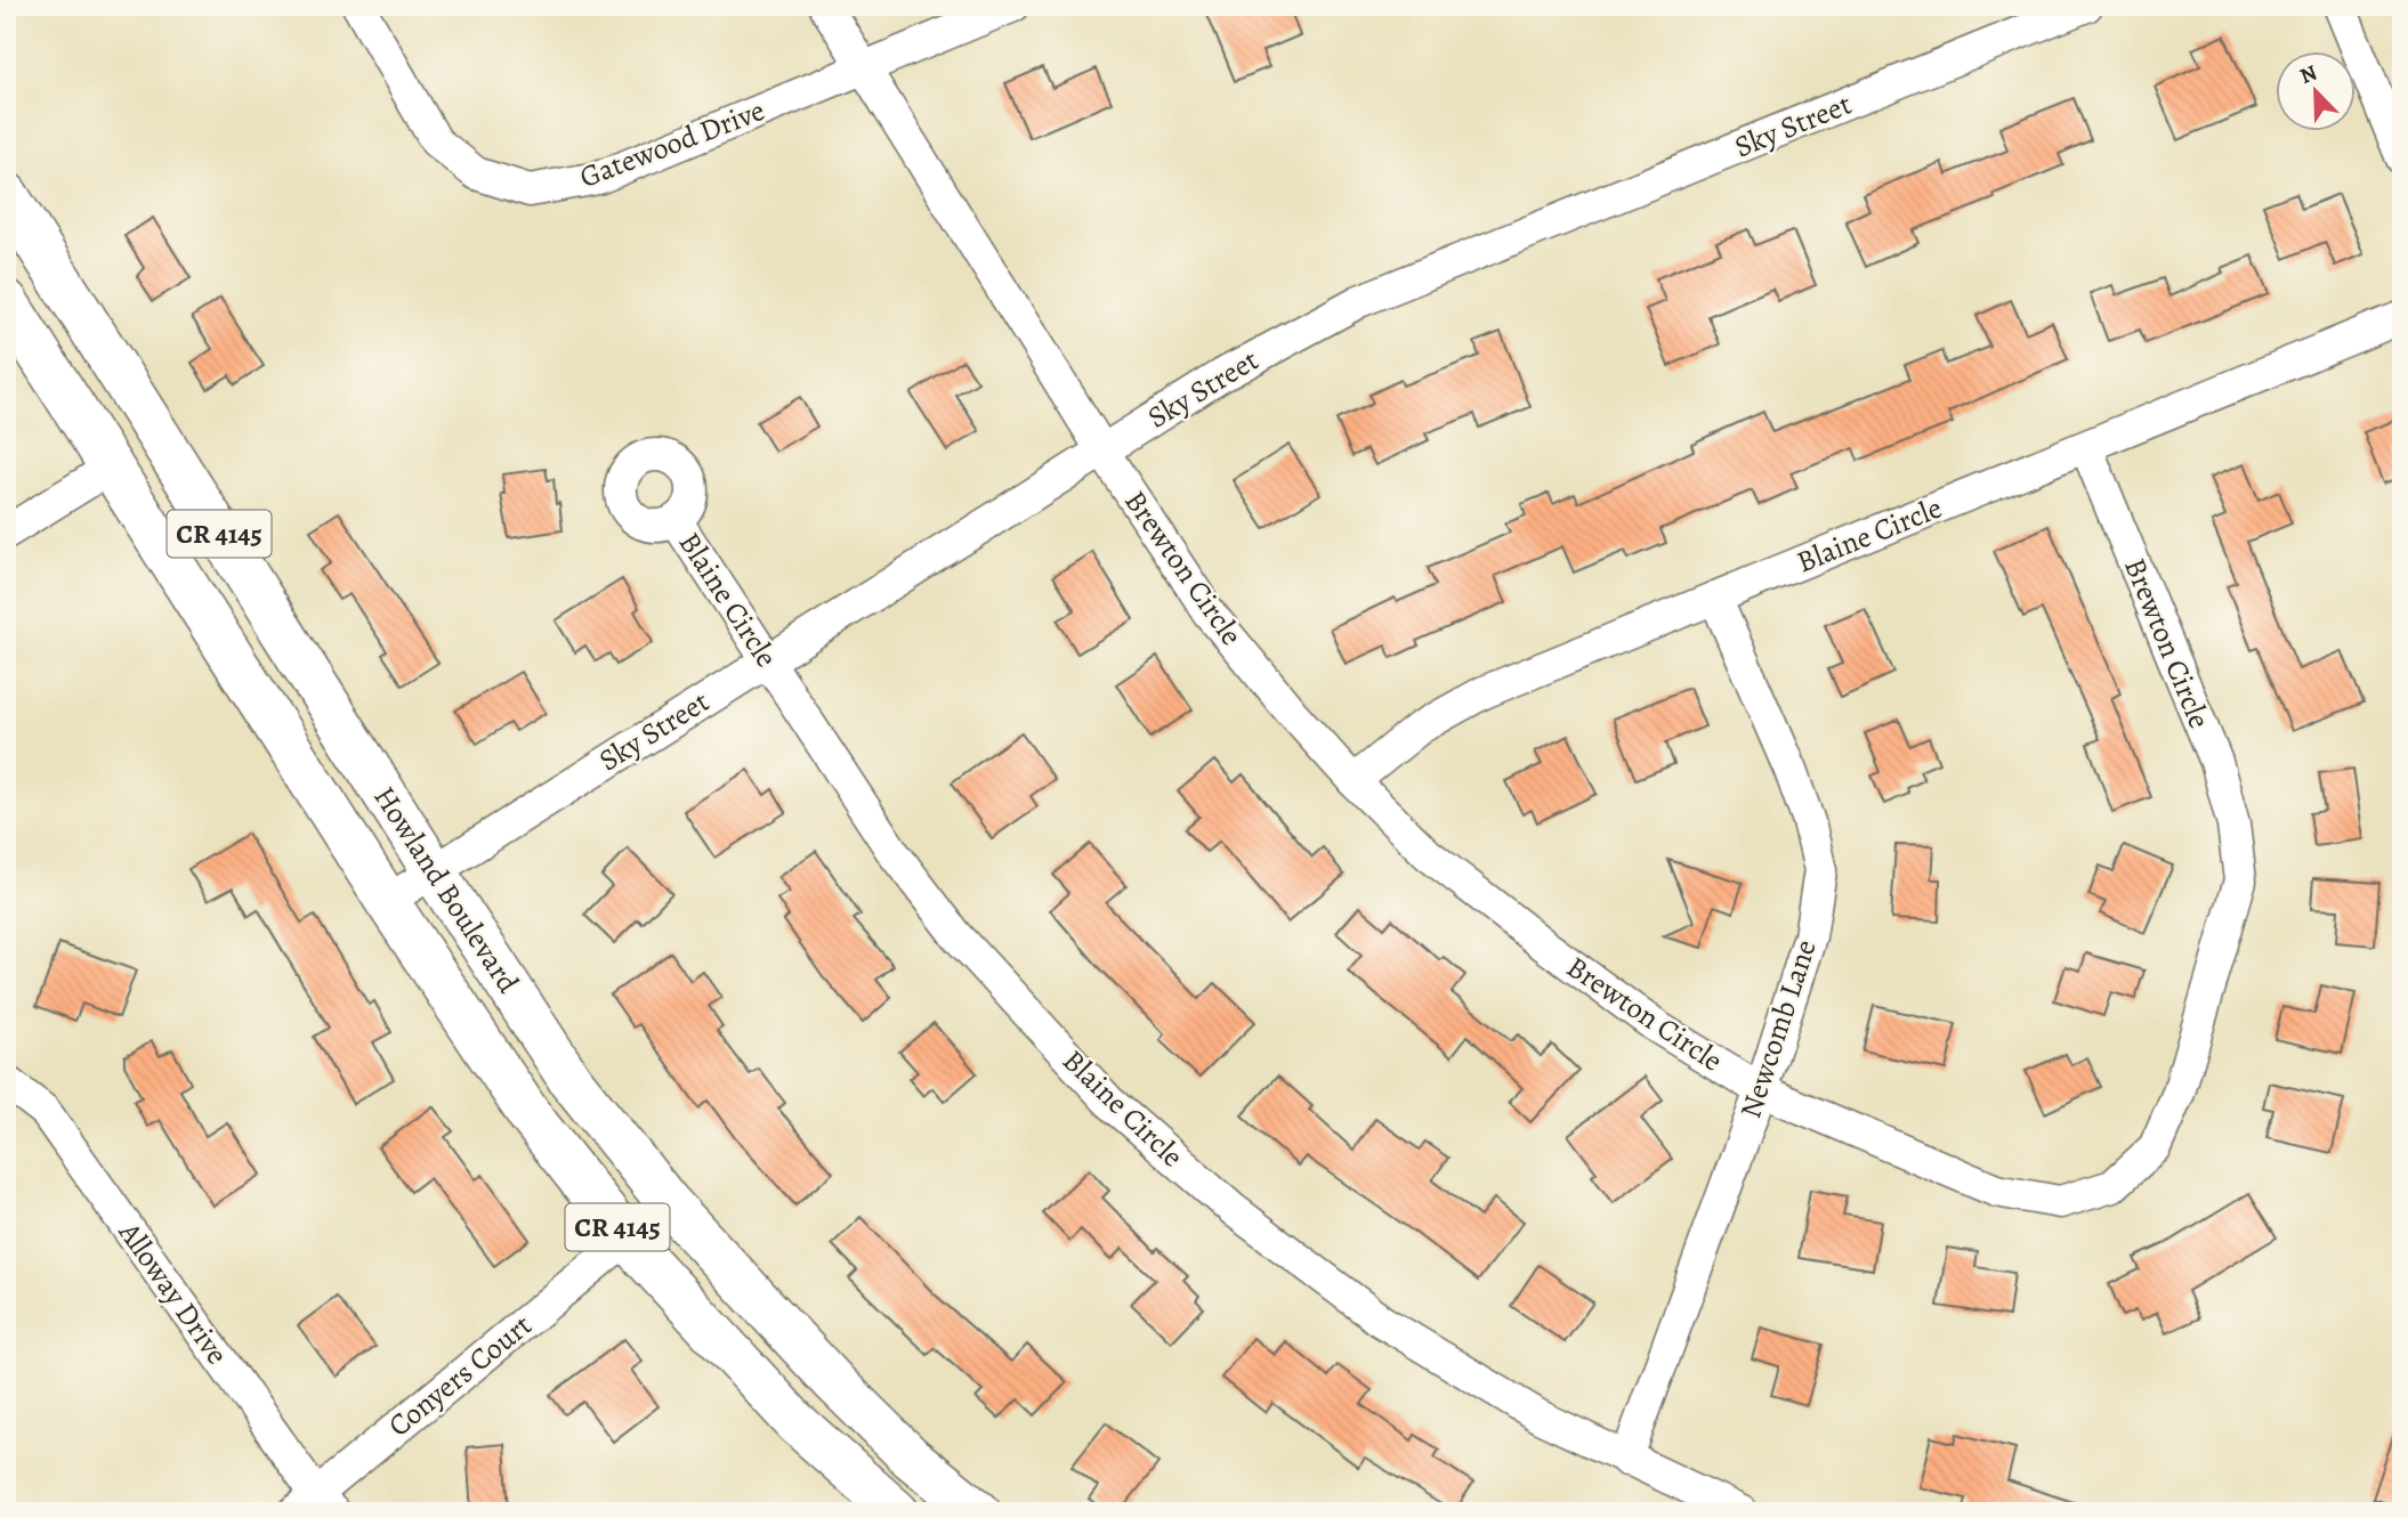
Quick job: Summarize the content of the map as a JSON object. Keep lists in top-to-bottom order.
{
  "streets": {
    "main road": ["CR 4145", "Howland Boulevard"],
    "street": [
      "Sky Street",
      "Gatewood Drive",
      "Blaine Circle",
      "Brewton Circle",
      "Newcomb Lane",
      "Alloway Drive",
      "Conyers Court"
    ]
  },
  "crossings": [
    ["Sky Street", "Blaine Circle"],
    ["Sky Street", "Brewton Circle"],
    ["Sky Street", "Howland Boulevard"],
    ["Gatewood Drive", "Brewton Circle"],
    ["Blaine Circle", "Brewton Circle"],
    ["Blaine Circle", "Newcomb Lane"],
    ["Brewton Circle", "Newcomb Lane"],
    ["Howland Boulevard", "Conyers Court"],
    ["Alloway Drive", "Conyers Court"]
  ],
  "north": "top left"
}
